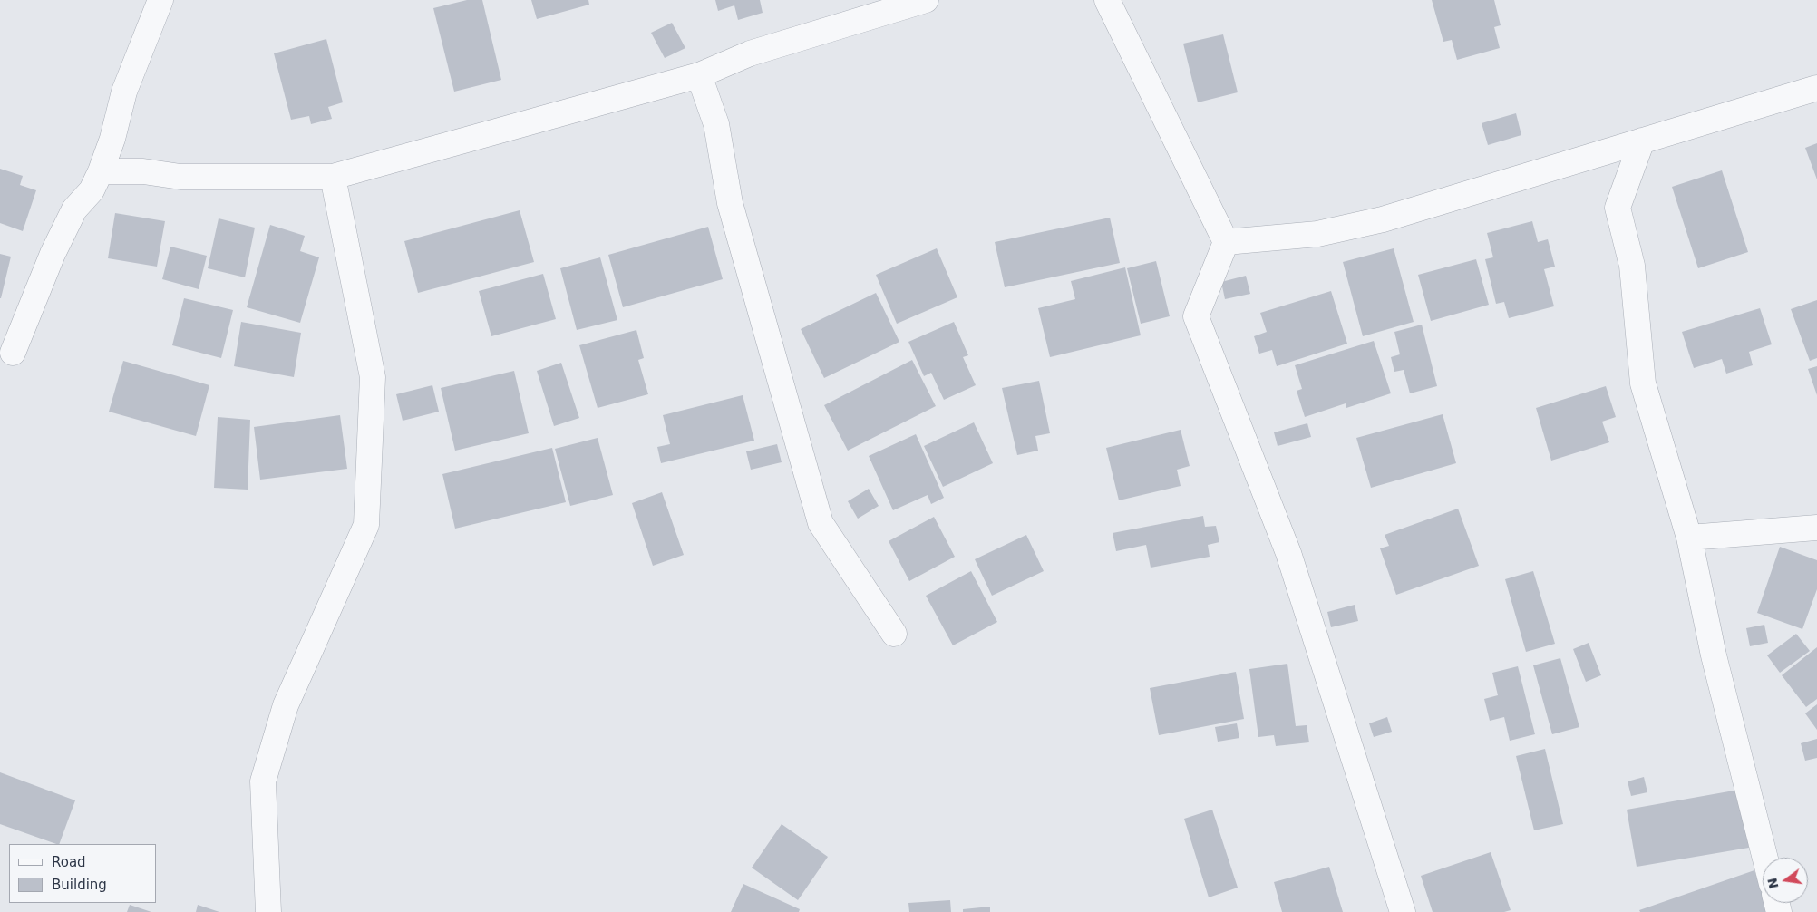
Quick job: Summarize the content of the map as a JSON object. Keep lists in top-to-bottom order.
{
  "legend": ["Road", "Building"],
  "north": "left"
}
